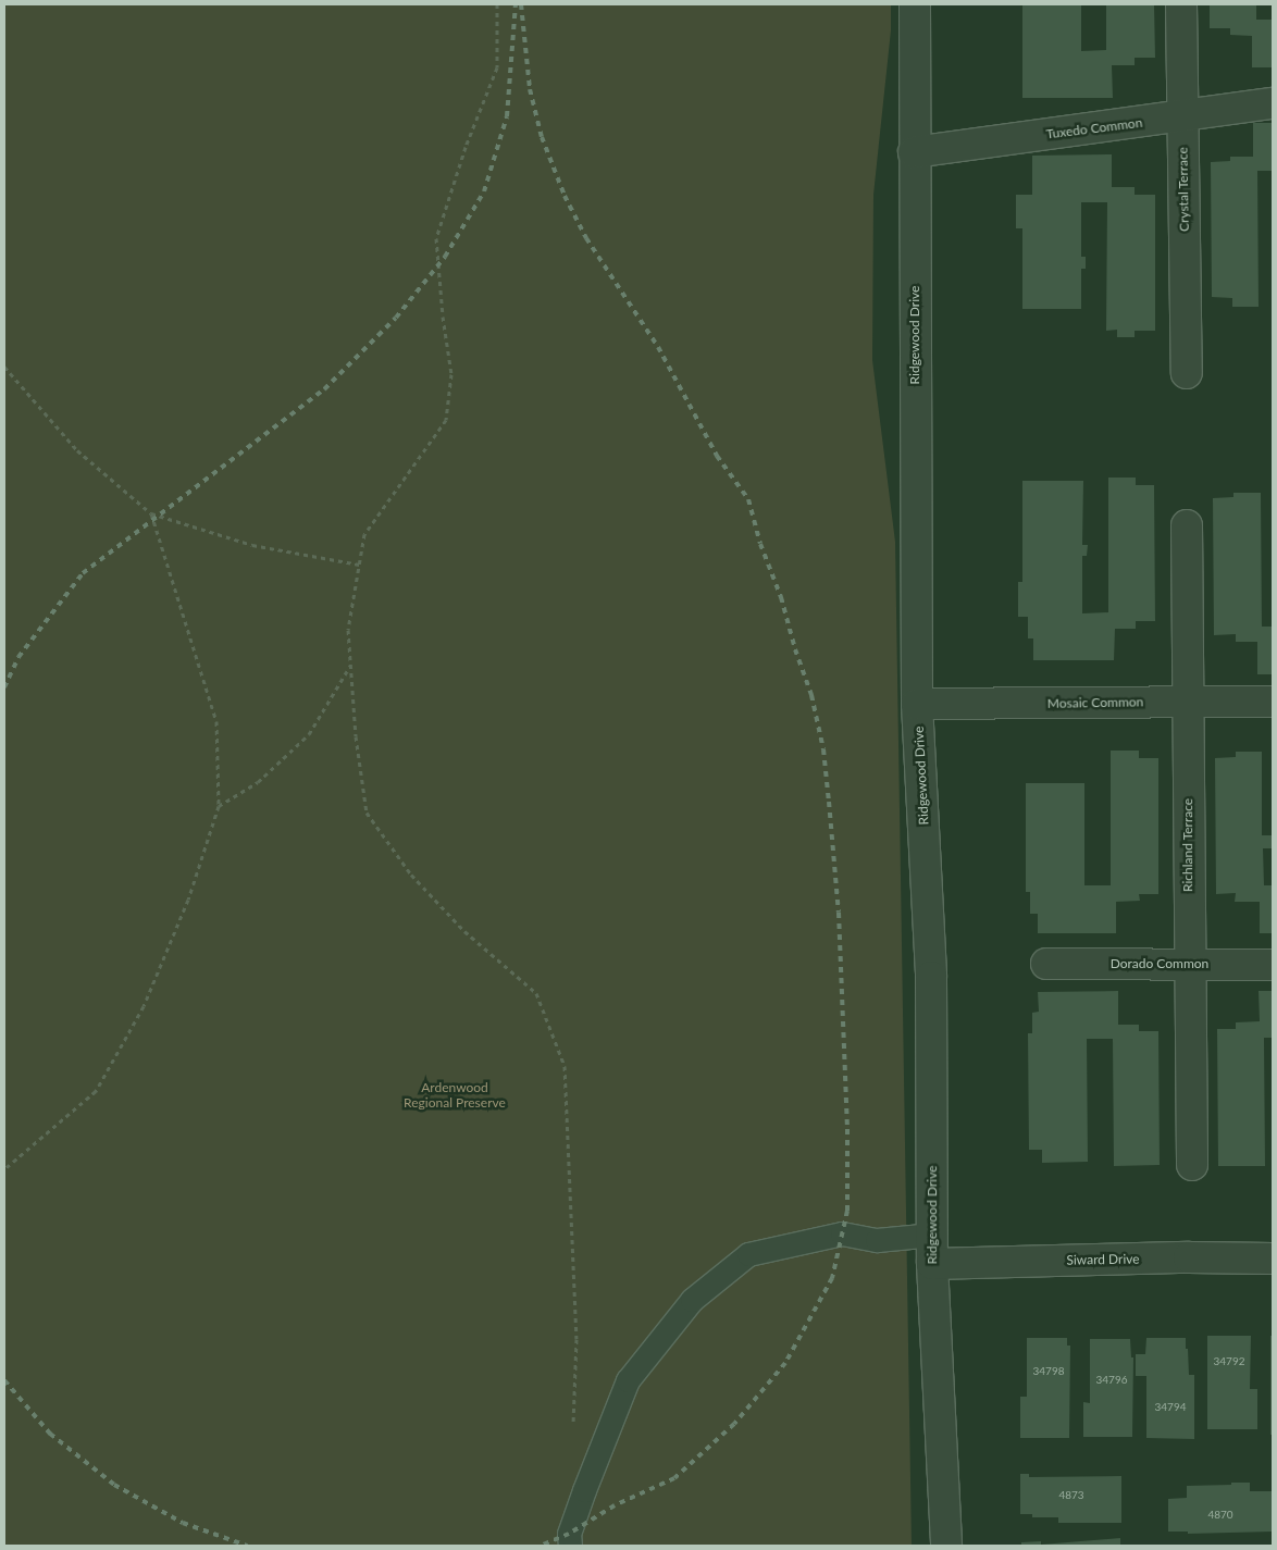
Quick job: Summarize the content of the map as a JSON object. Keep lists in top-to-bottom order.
{
  "streets": {
    "street": [
      "Tuxedo Common",
      "Crystal Terrace",
      "Ridgewood Drive",
      "Mosaic Common",
      "Richland Terrace",
      "Dorado Common",
      "Siward Drive"
    ]
  },
  "crossings": [
    ["Tuxedo Common", "Crystal Terrace"],
    ["Tuxedo Common", "Ridgewood Drive"],
    ["Ridgewood Drive", "Mosaic Common"],
    ["Ridgewood Drive", "Siward Drive"],
    ["Mosaic Common", "Richland Terrace"],
    ["Richland Terrace", "Dorado Common"]
  ],
  "parks": ["Ardenwood Regional Preserve"],
  "house_numbers": [
    "34792",
    "34798",
    "34796",
    "34794",
    "4873",
    "4870"
  ]
}
